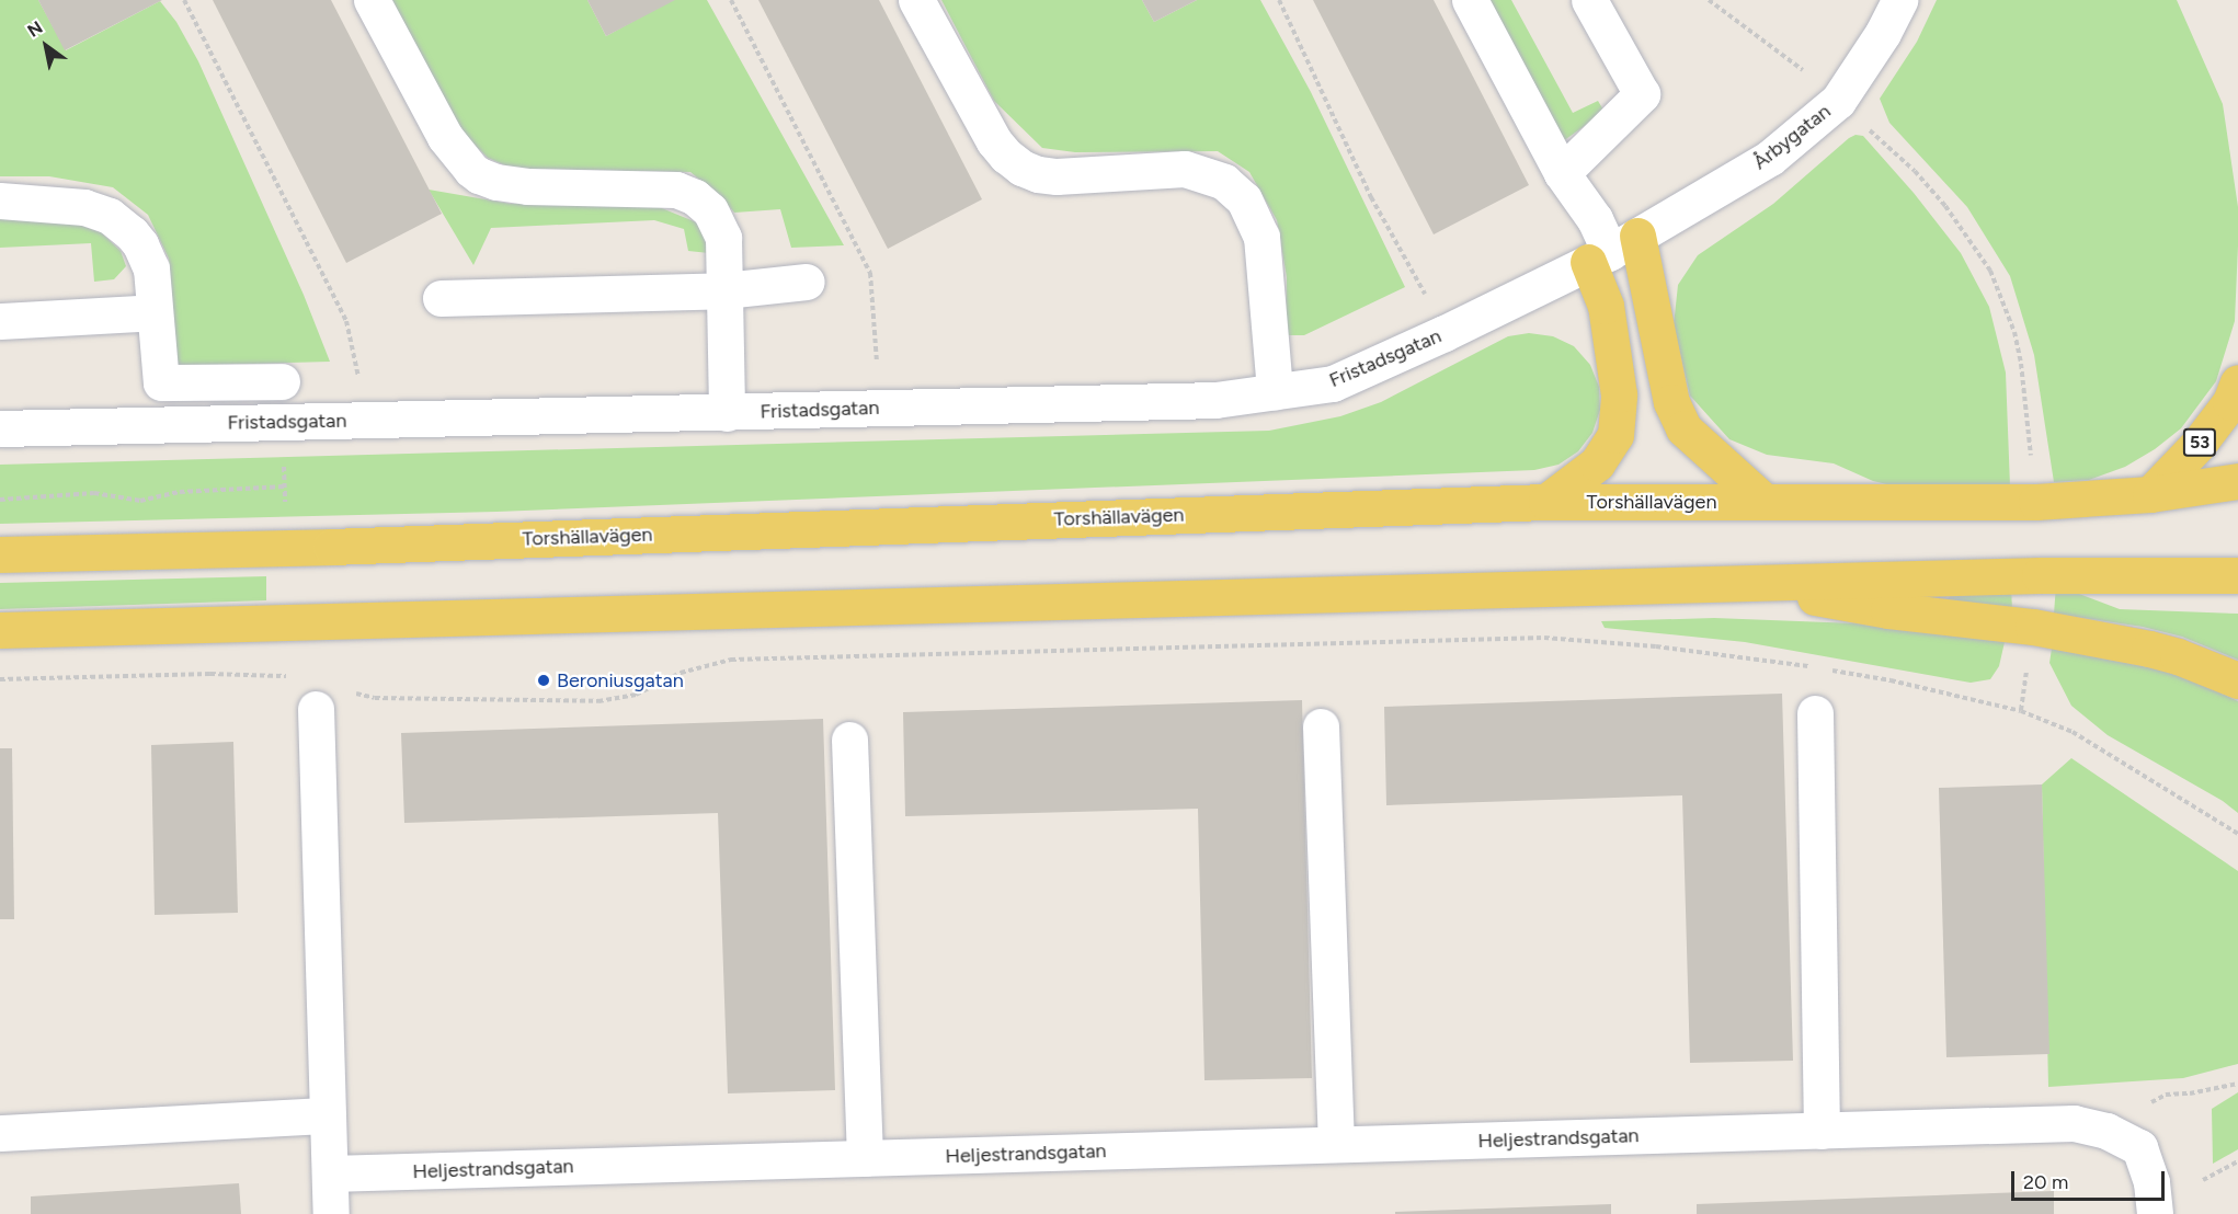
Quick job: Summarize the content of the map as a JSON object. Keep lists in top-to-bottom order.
{
  "streets": {
    "main road": ["53", "Torshällavägen"],
    "street": ["Årbygatan", "Fristadsgatan", "Heljestrandsgatan"]
  },
  "crossings": [
    ["Årbygatan", "Fristadsgatan"],
    ["53", "Torshällavägen"]
  ],
  "places": ["Beroniusgatan"],
  "scale_bar": "20 m",
  "north": "top left"
}
